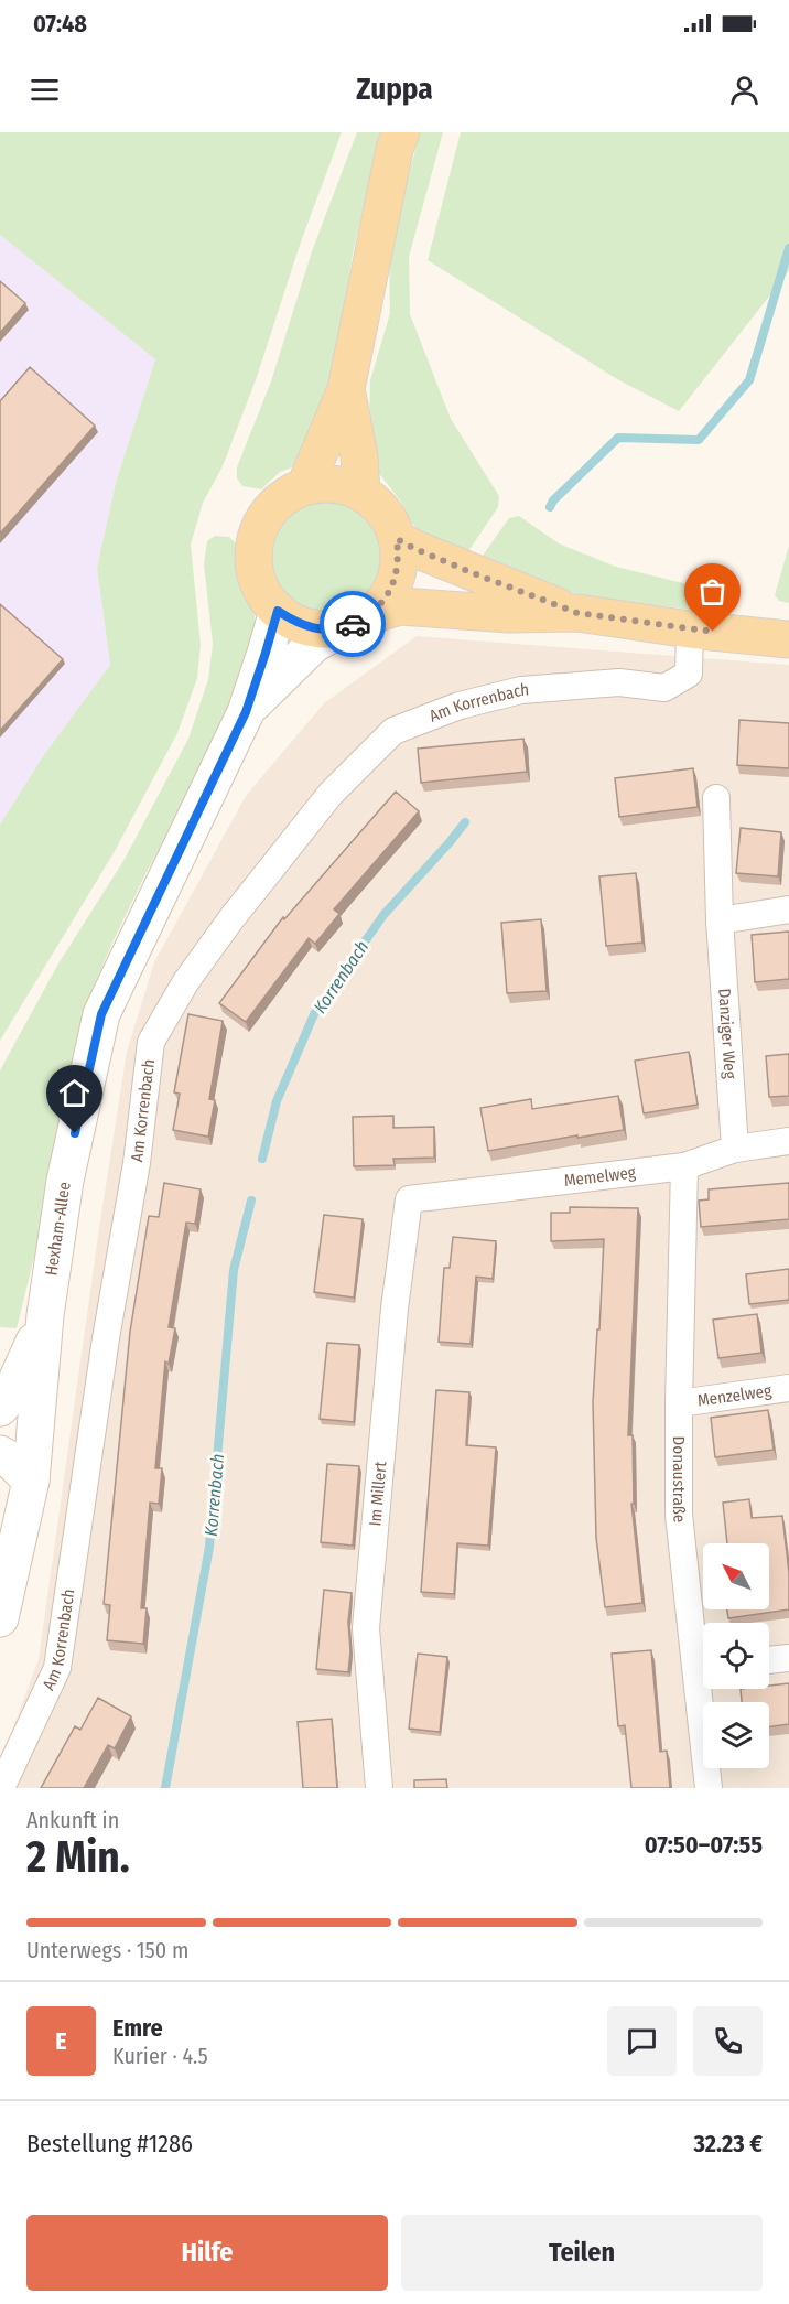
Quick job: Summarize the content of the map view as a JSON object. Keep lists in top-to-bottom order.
{
  "streets": {
    "main road": ["Hexham-Allee"],
    "street": [
      "Am Korrenbach",
      "Danziger Weg",
      "Memelweg",
      "Menzelweg",
      "Donaustraße",
      "Im Millert"
    ]
  },
  "crossings": [
    ["Danziger Weg", "Memelweg"],
    ["Memelweg", "Donaustraße"],
    ["Memelweg", "Im Millert"],
    ["Menzelweg", "Donaustraße"]
  ],
  "water": ["Korrenbach"],
  "north": "top left",
  "page": {
    "status": "07:48",
    "header": "Zuppa",
    "heading": ["2 Min.", "Ankunft in", "07:50–07:55"],
    "panel": [
      "Emre",
      "Kurier · 4.5",
      "Bestellung #1286",
      "32.23 €"
    ],
    "bar": "Unterwegs · 150 m",
    "round": "E",
    "buttons": ["Hilfe", "Teilen"]
  }
}
